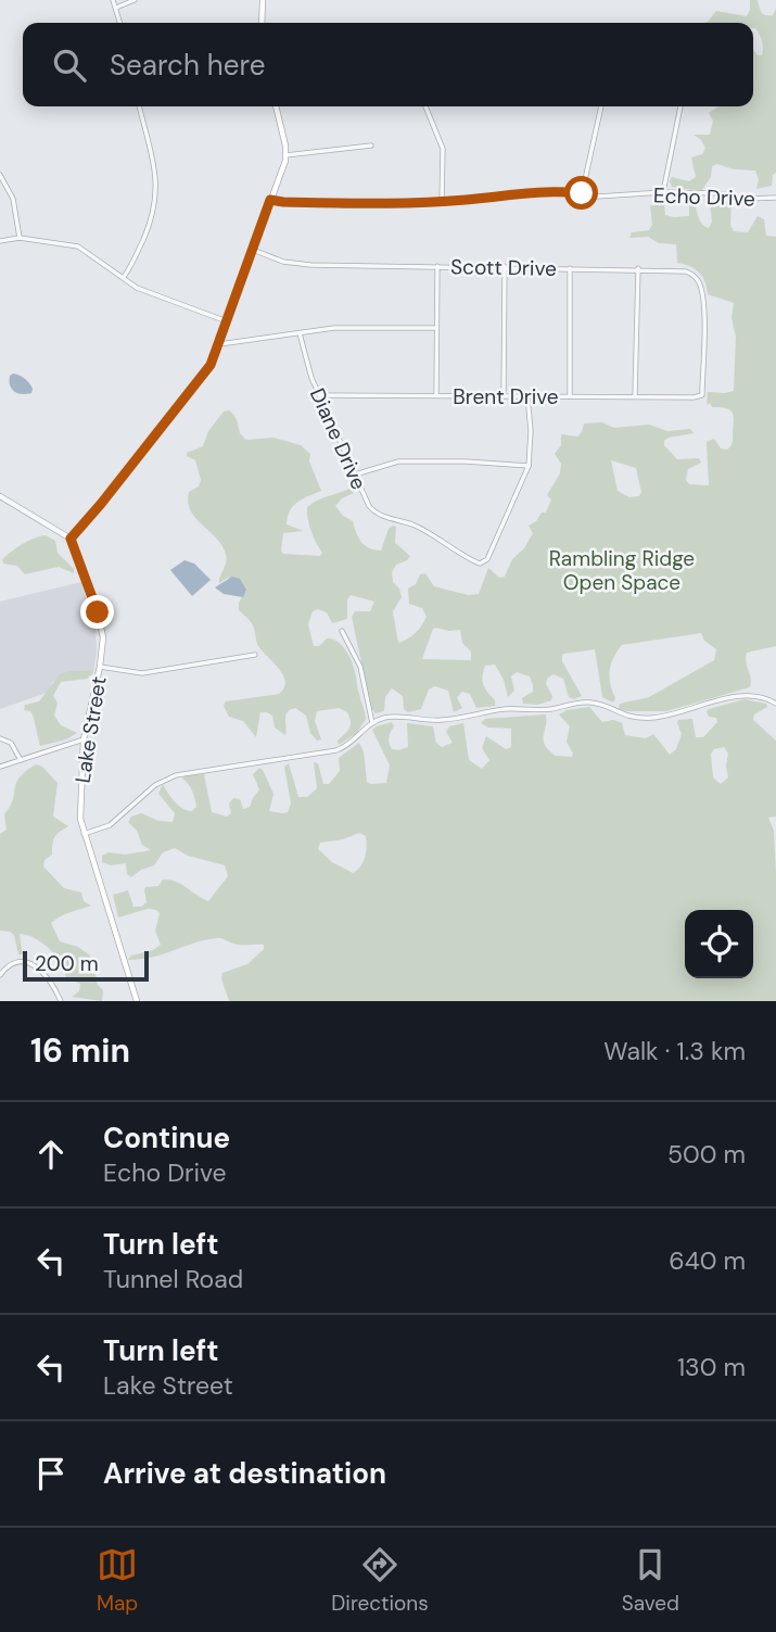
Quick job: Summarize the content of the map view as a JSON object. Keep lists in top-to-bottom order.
{
  "streets": {
    "main road": ["Lake Street"],
    "street": [
      "Echo Drive",
      "Scott Drive",
      "Brent Drive",
      "Diane Drive"
    ]
  },
  "crossings": [
    ["Scott Drive", "Brent Drive"],
    ["Brent Drive", "Diane Drive"]
  ],
  "parks": ["Rambling Ridge Open Space"],
  "scale_bar": "200 m",
  "page": {
    "search": "Search here",
    "scale": "200 m",
    "heading": ["16 min", "Walk · 1.3 km"],
    "list": [
      ["Continue", "Echo Drive", "500 m"],
      ["Turn left", "Tunnel Road", "640 m"],
      ["Turn left", "Lake Street", "130 m"],
      "Arrive at destination"
    ],
    "nav": ["Map", "Directions", "Saved"]
  }
}
